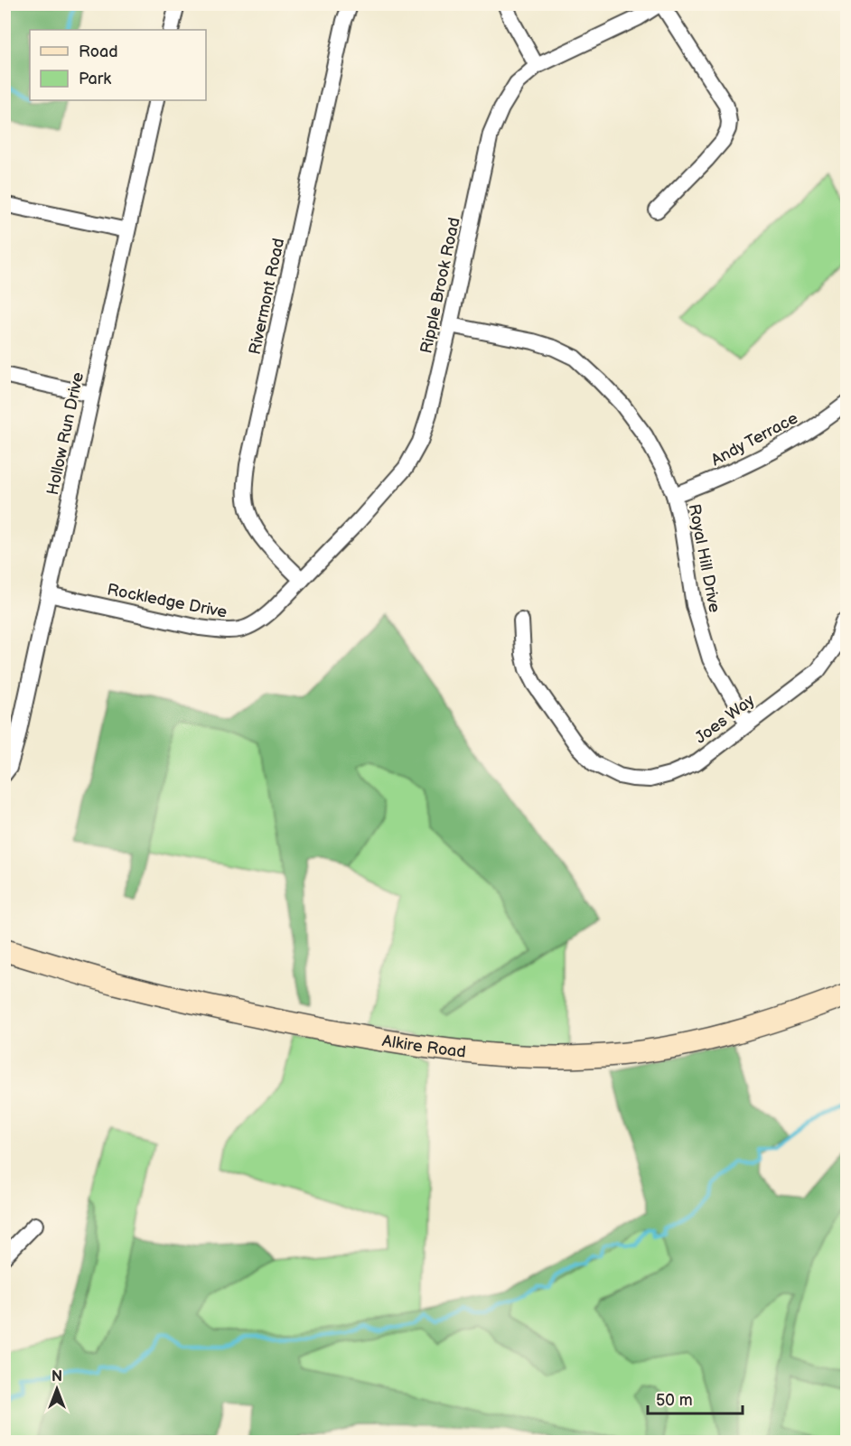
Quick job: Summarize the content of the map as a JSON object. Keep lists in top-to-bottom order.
{
  "streets": {
    "main road": ["Alkire Road"],
    "street": [
      "Ripple Brook Road",
      "Rivermont Road",
      "Hollow Run Drive",
      "Andy Terrace",
      "Royal Hill Drive",
      "Rockledge Drive",
      "Joes Way"
    ]
  },
  "crossings": [
    ["Ripple Brook Road", "Rivermont Road"],
    ["Ripple Brook Road", "Royal Hill Drive"],
    ["Ripple Brook Road", "Rockledge Drive"],
    ["Hollow Run Drive", "Rockledge Drive"],
    ["Andy Terrace", "Royal Hill Drive"],
    ["Royal Hill Drive", "Joes Way"]
  ],
  "legend": ["Road", "Park"],
  "scale_bar": "50 m",
  "north": "top"
}
